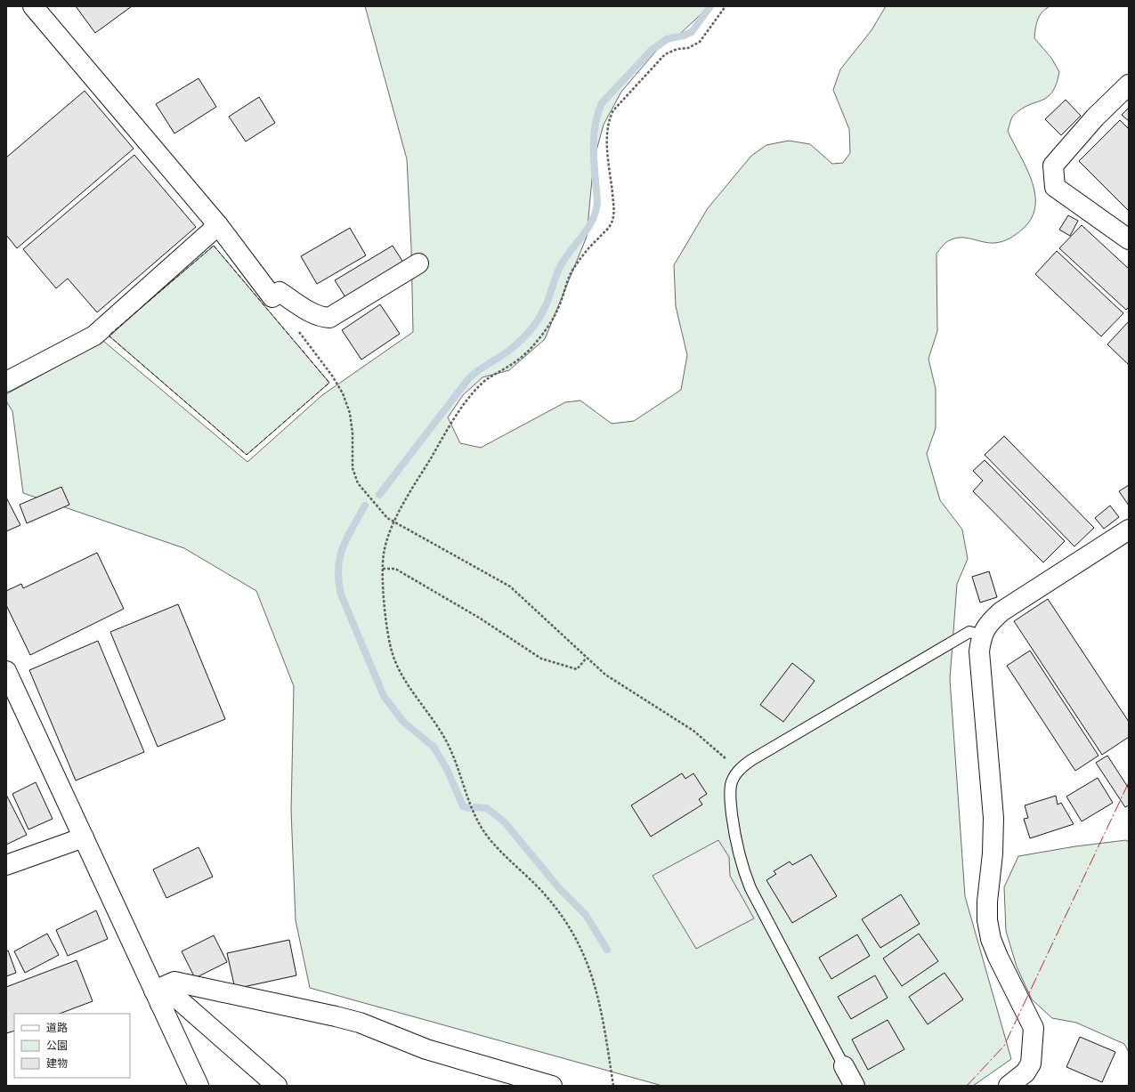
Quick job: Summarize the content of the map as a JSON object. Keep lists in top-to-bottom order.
{
  "legend": ["道路", "公園", "建物"]
}
